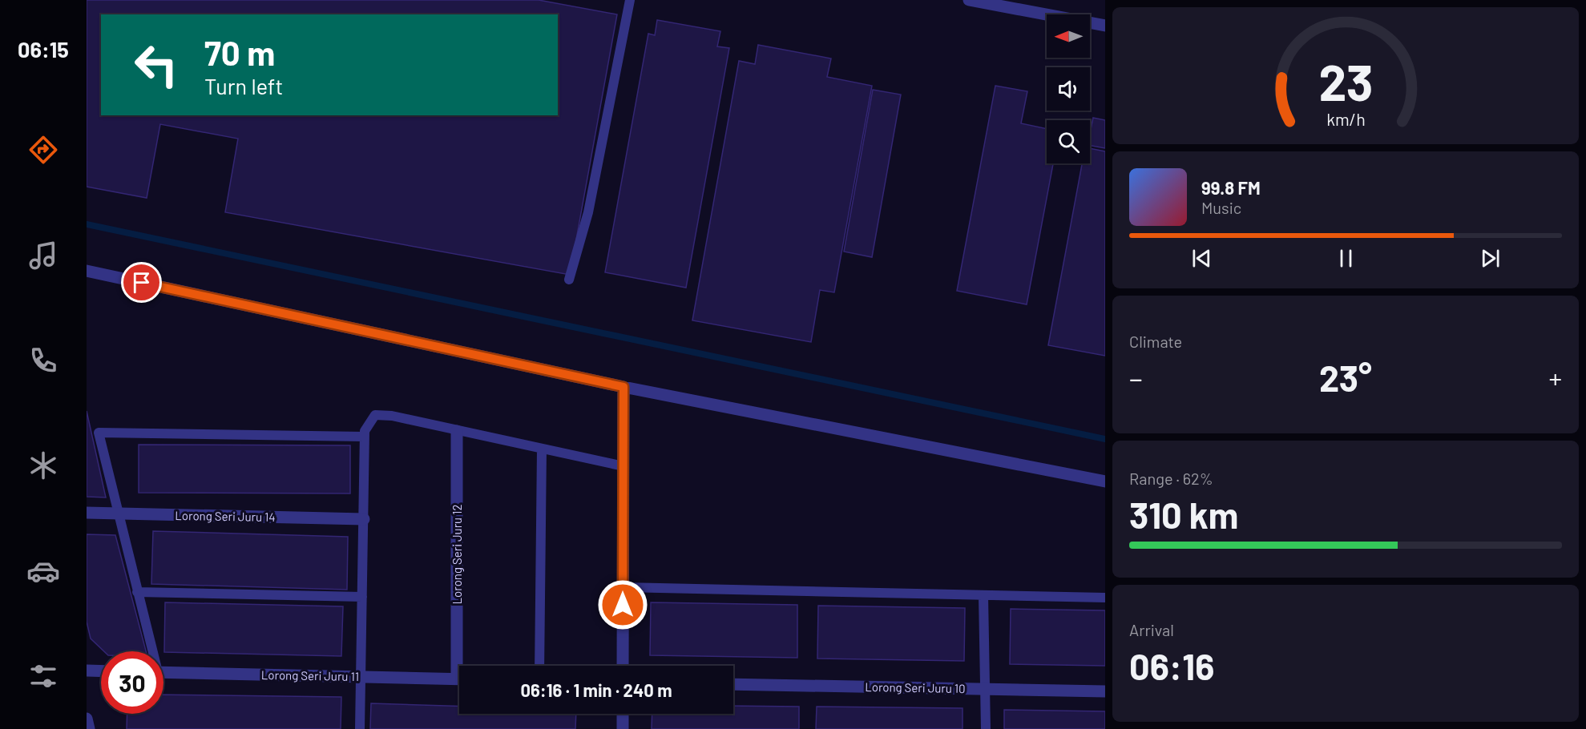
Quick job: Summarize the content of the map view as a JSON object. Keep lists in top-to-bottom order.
{
  "streets": {
    "street": [
      "Lorong Seri Juru 14",
      "Lorong Seri Juru 12",
      "Lorong Seri Juru 11",
      "Lorong Seri Juru 10"
    ]
  },
  "north": "left",
  "page": {
    "tabs": "06:15",
    "turn": ["70 m", "Turn left"],
    "song": ["99.8 FM", "Music"],
    "tile": [
      "Climate",
      ["Range · 62%", "310 km"],
      ["Arrival", "06:16"]
    ],
    "heat": ["−", "23°", "+"],
    "limit": "30",
    "trip": "06:16 · 1 min · 240 m",
    "gauge": ["23", "km/h"]
  }
}
